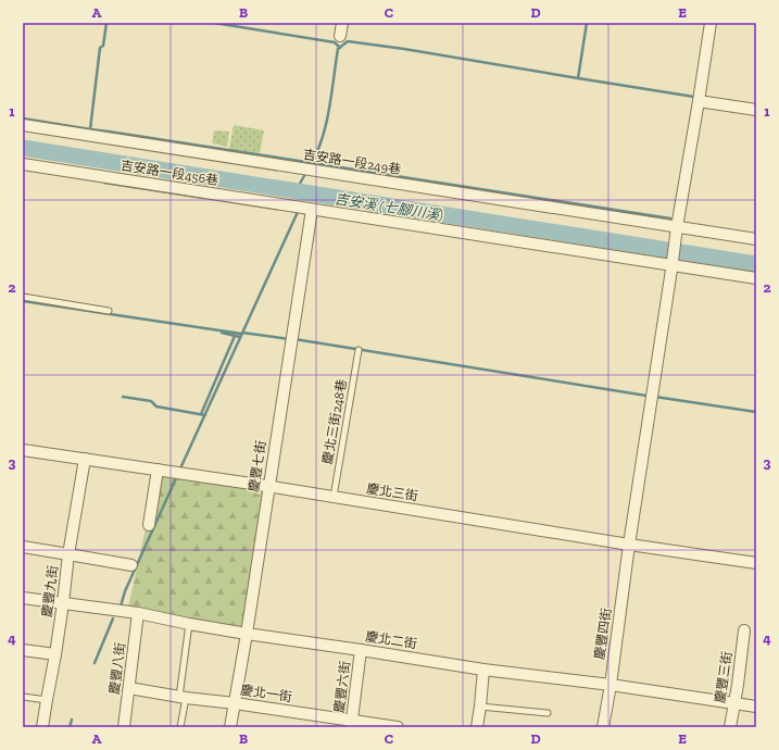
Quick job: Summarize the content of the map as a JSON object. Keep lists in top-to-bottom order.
{
  "streets": {
    "street": [
      "吉安路一段249巷",
      "吉安路一段456巷",
      "慶豐七街",
      "慶北三街",
      "慶豐九街",
      "慶豐四街",
      "慶北二街",
      "慶豐八街",
      "慶豐三街",
      "慶豐六街",
      "慶北一街"
    ],
    "lane": ["慶北三街248巷"]
  },
  "crossings": [
    ["吉安路一段249巷", "慶豐四街"],
    ["吉安路一段456巷", "慶豐七街"],
    ["吉安路一段456巷", "慶豐四街"],
    ["慶北三街248巷", "慶北三街"],
    ["慶豐七街", "慶北三街"],
    ["慶豐七街", "慶北二街"],
    ["慶豐七街", "慶北一街"],
    ["慶北三街", "慶豐九街"],
    ["慶北三街", "慶豐四街"],
    ["慶豐九街", "慶北二街"],
    ["慶豐四街", "慶北二街"],
    ["慶北二街", "慶豐八街"],
    ["慶北二街", "慶豐三街"],
    ["慶北二街", "慶豐六街"],
    ["慶豐八街", "慶北一街"],
    ["慶豐六街", "慶北一街"]
  ],
  "water": ["吉安溪 (七腳川溪)"],
  "grid": {
    "columns": [
      "A",
      "B",
      "C",
      "D",
      "E"
    ],
    "rows": [
      "1",
      "2",
      "3",
      "4"
    ]
  }
}
